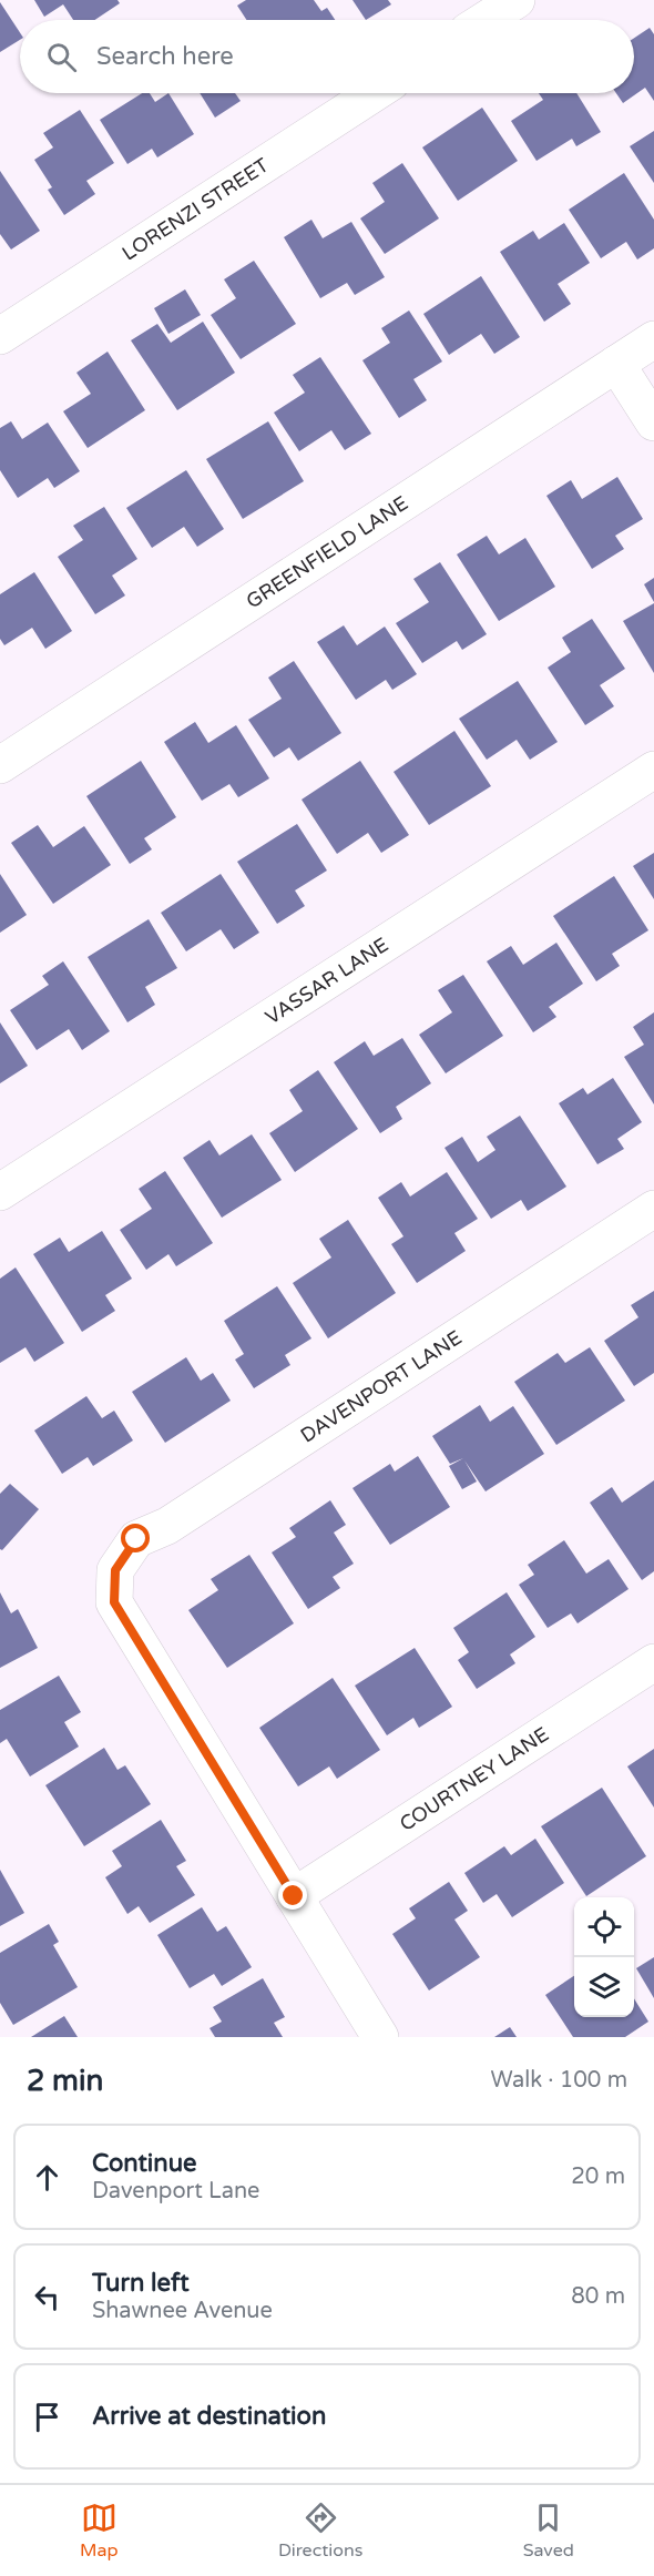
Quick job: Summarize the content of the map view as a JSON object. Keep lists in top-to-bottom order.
{
  "streets": {
    "street": [
      "LORENZI STREET",
      "GREENFIELD LANE",
      "VASSAR LANE",
      "DAVENPORT LANE",
      "COURTNEY LANE"
    ]
  },
  "crossings": [
    ["DAVENPORT LANE", "COURTNEY LANE"]
  ],
  "page": {
    "search": "Search here",
    "heading": ["2 min", "Walk · 100 m"],
    "list": [
      ["Continue", "Davenport Lane", "20 m"],
      ["Turn left", "Shawnee Avenue", "80 m"],
      "Arrive at destination"
    ],
    "nav": ["Map", "Directions", "Saved"]
  }
}
